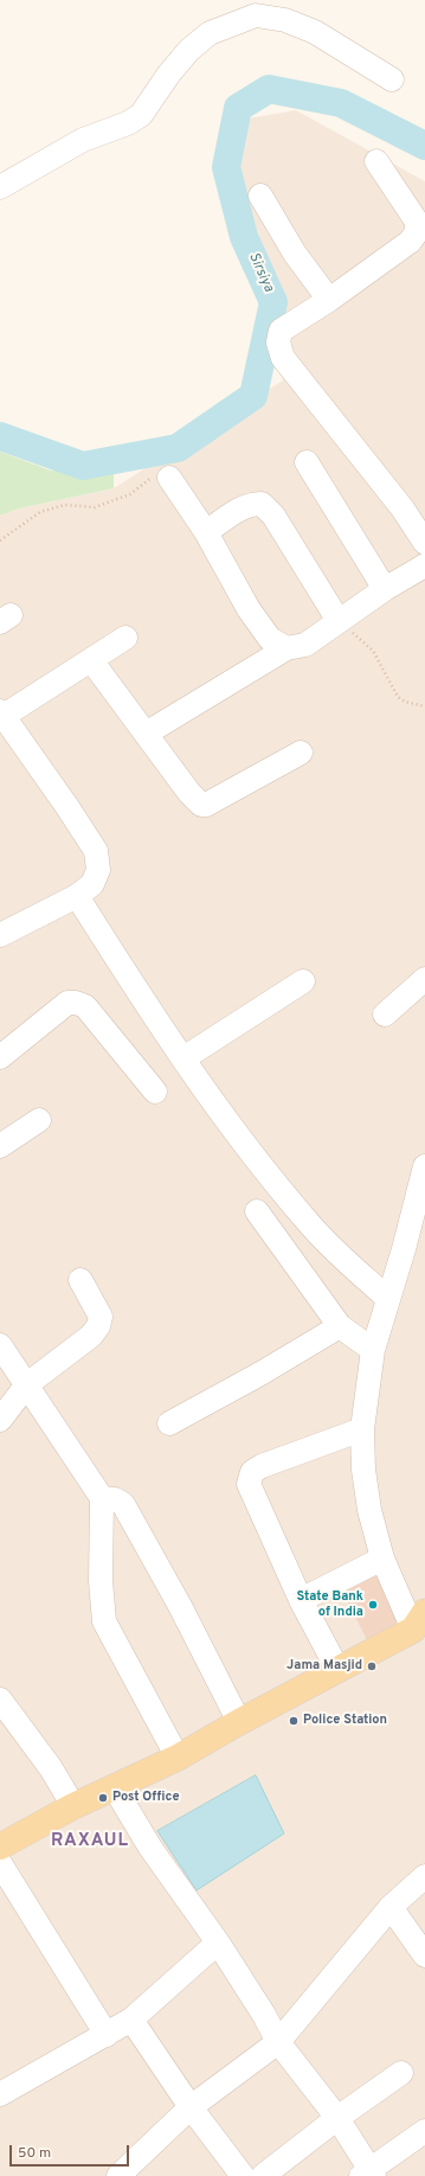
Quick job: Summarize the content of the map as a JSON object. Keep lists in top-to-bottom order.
{
  "districts": ["RAXAUL"],
  "water": ["Sirsiya"],
  "places": [
    "State Bank of India",
    "Jama Masjid",
    "Police Station",
    "Post Office"
  ],
  "scale_bar": "50 m"
}
